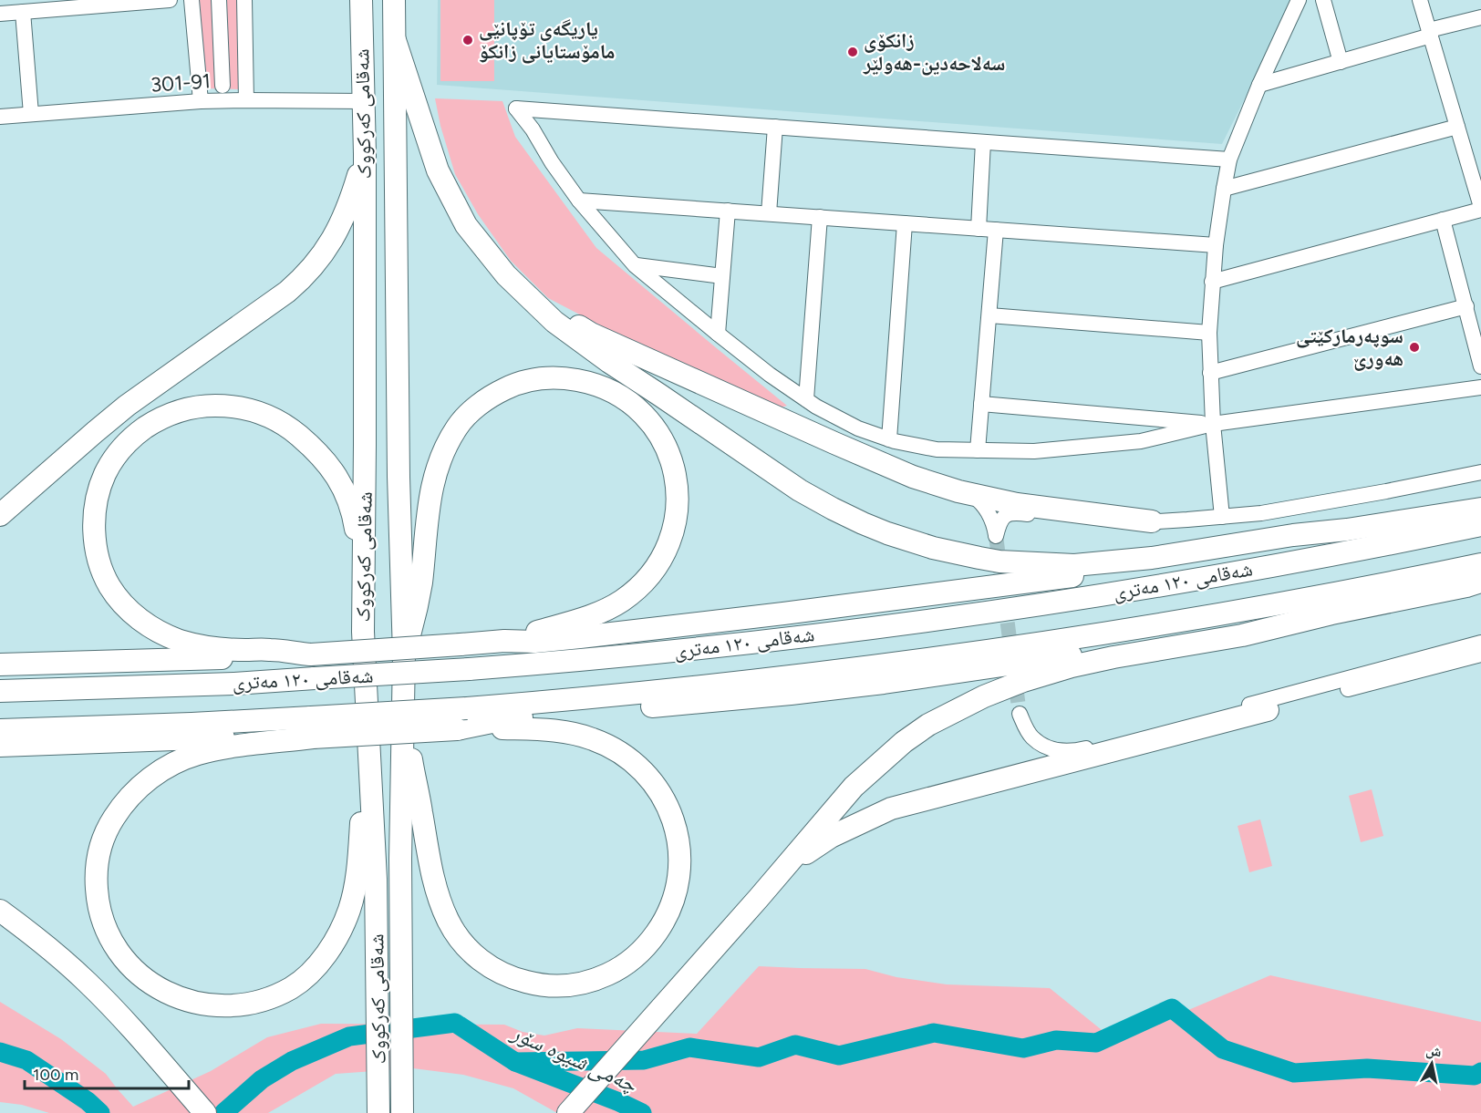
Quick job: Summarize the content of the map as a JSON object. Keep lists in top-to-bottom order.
{
  "streets": {
    "highway": ["شەقامی کەرکووک", "شەقامی ١٢٠ مەتری"],
    "street": ["301-91"]
  },
  "crossings": [
    ["301-91", "شەقامی کەرکووک"]
  ],
  "water": ["چەمی شیوە سۆر"],
  "places": ["یاریگەی تۆپانێی مامۆستایانی زانکۆ", "زانکۆی سەلاحەدین-هەولێر", "سوپەرمارکێتی هەورێ"],
  "scale_bar": "100 m",
  "north": "top"
}
